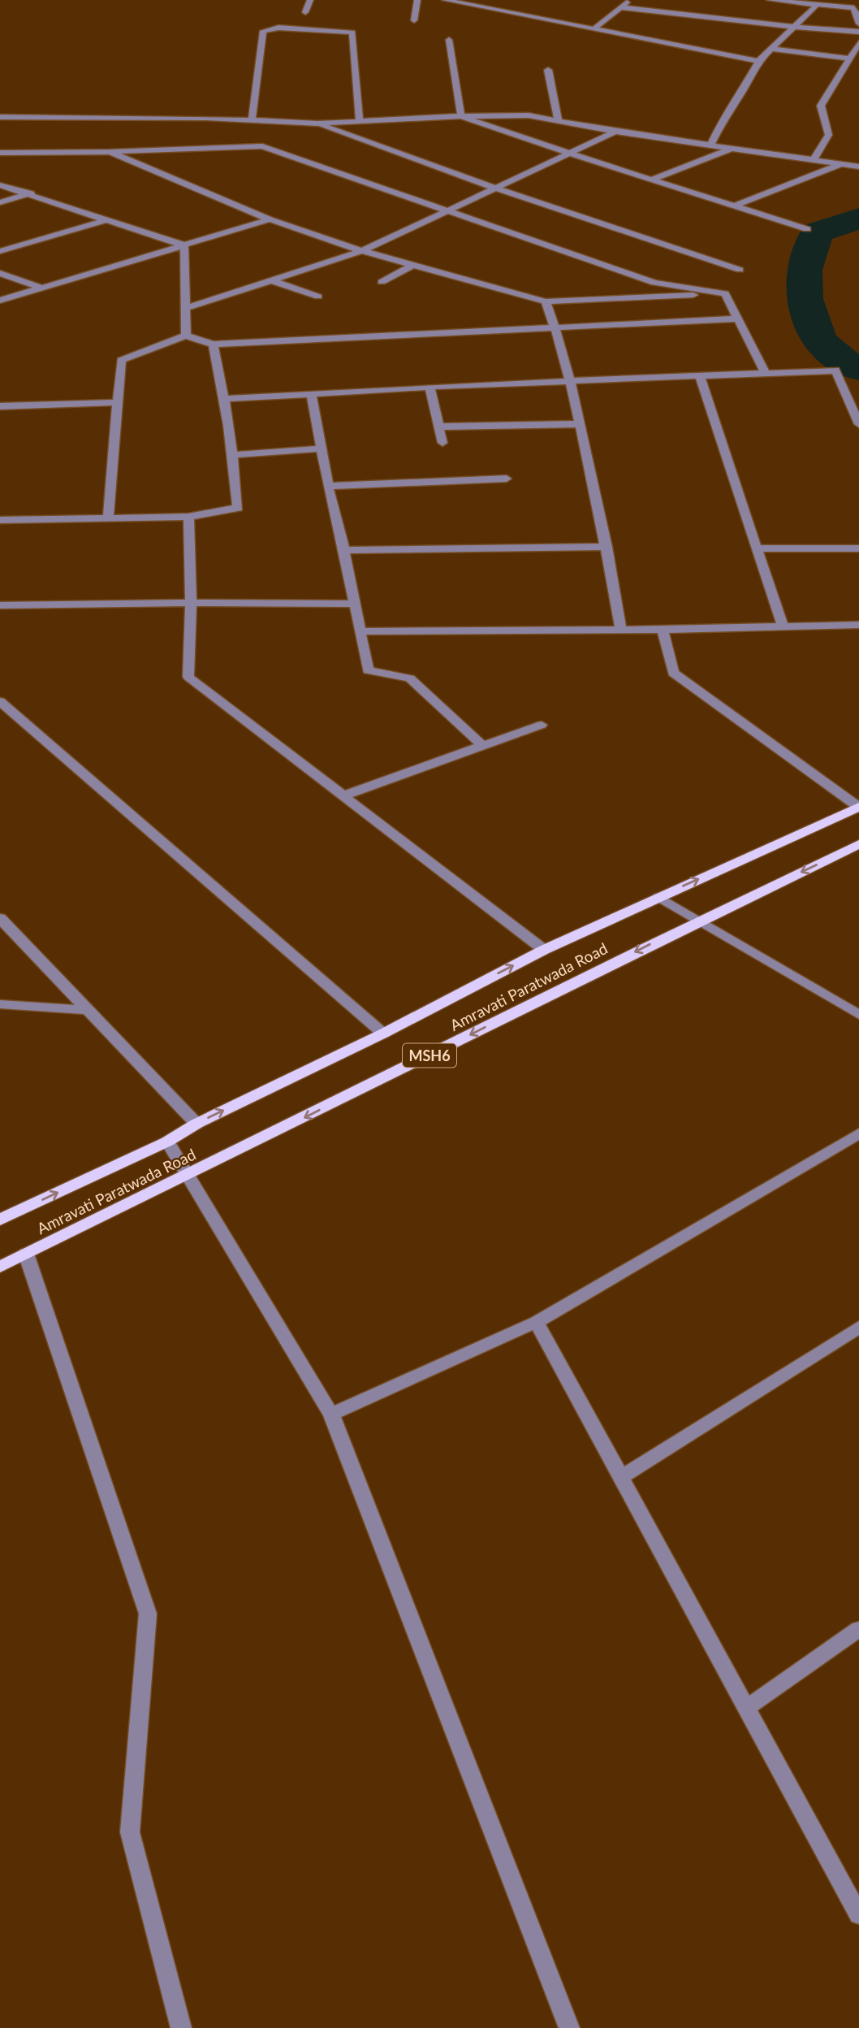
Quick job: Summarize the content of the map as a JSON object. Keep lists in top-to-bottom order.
{
  "streets": {
    "main road": ["Amravati Paratwada Road", "MSH6"]
  }
}
